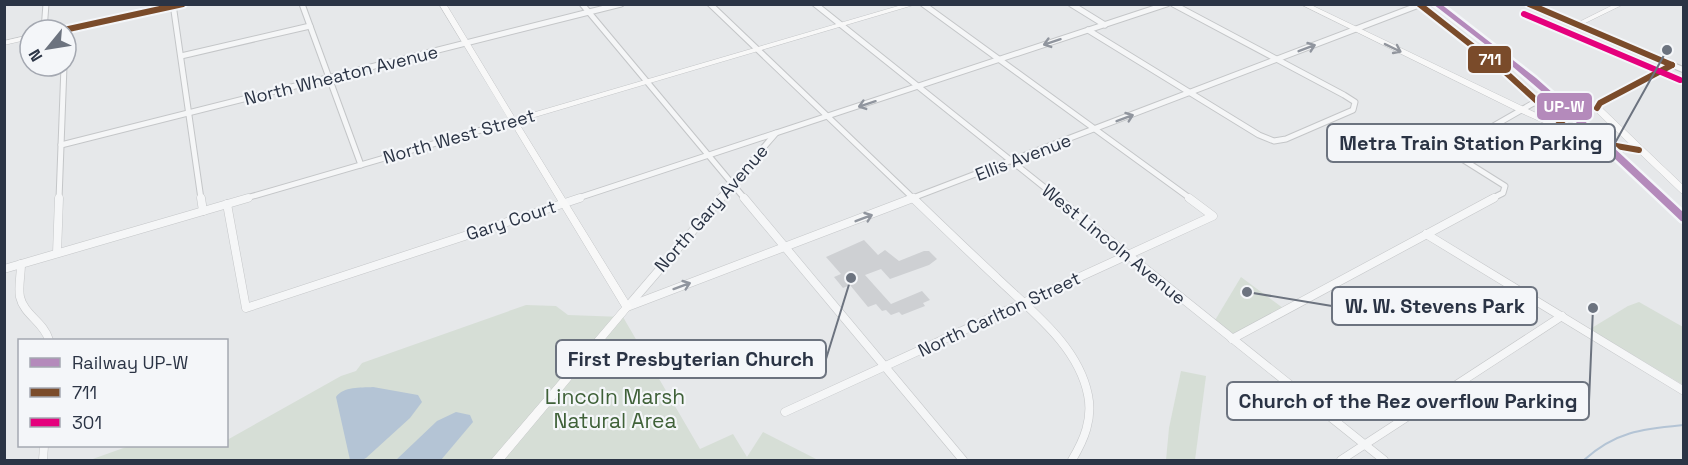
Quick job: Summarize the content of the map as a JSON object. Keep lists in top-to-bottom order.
{
  "streets": {
    "street": [
      "North Wheaton Avenue",
      "North West Street",
      "Ellis Avenue",
      "North Gary Avenue",
      "Gary Court",
      "West Lincoln Avenue",
      "North Carlton Street"
    ]
  },
  "crossings": [
    ["North West Street", "Gary Court"],
    ["North West Street", "West Lincoln Avenue"],
    ["Ellis Avenue", "North Gary Avenue"],
    ["Ellis Avenue", "West Lincoln Avenue"],
    ["Ellis Avenue", "North Carlton Street"],
    ["North Gary Avenue", "Gary Court"],
    ["North Gary Avenue", "West Lincoln Avenue"],
    ["West Lincoln Avenue", "North Carlton Street"]
  ],
  "one_way": ["Ellis Avenue"],
  "parks": ["Lincoln Marsh Natural Area"],
  "places": [
    "Metra Train Station Parking",
    "First Presbyterian Church",
    "W. W. Stevens Park",
    "Church of the Rez overflow Parking"
  ],
  "lines": ["rail line UP-W", "transit line 711", "transit line 301"],
  "legend": ["Railway UP-W", "711", "301"],
  "north": "bottom left"
}
